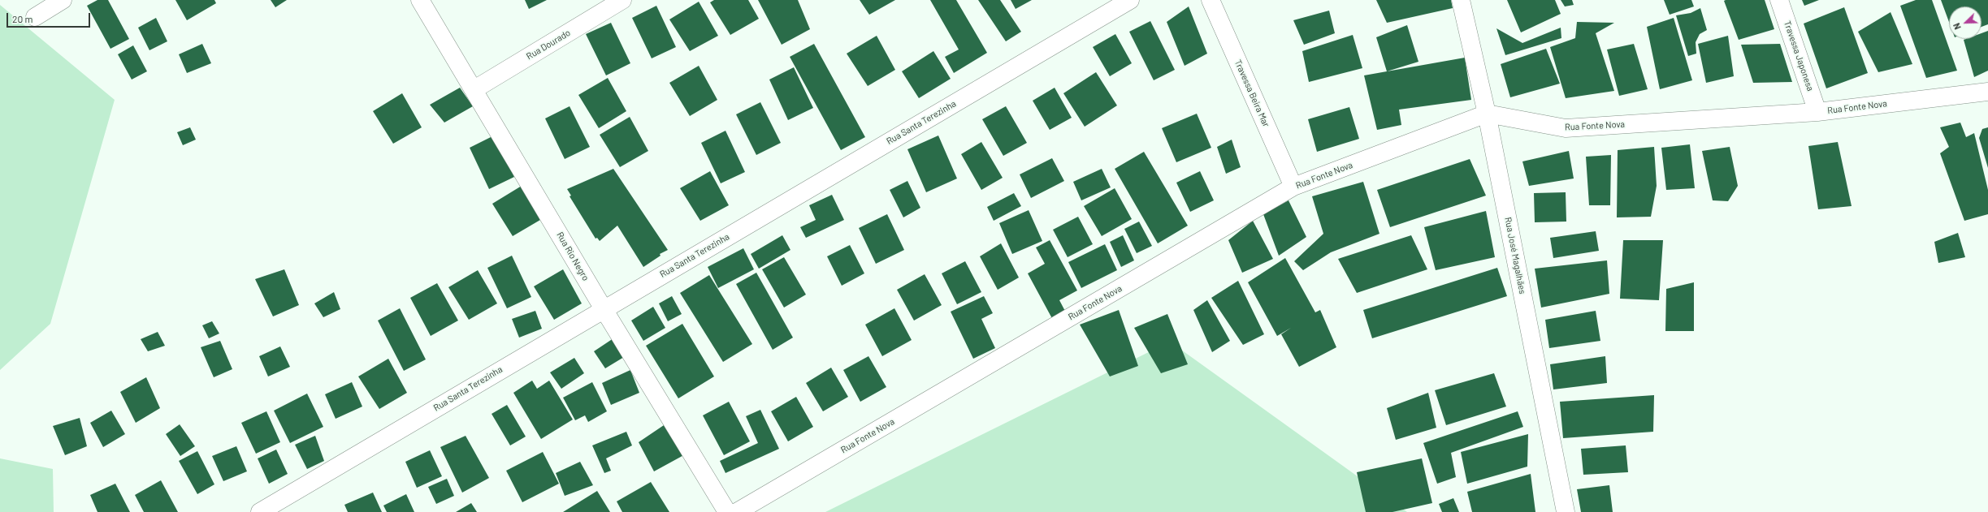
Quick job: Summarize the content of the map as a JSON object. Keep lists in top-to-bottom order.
{
  "streets": {
    "street": [
      "Rua Dourado",
      "Travessa Japonesa",
      "Travessa Beira Mar",
      "Rua Fonte Nova",
      "Rua Santa Terezinha",
      "Rua José Magalhães",
      "Rua Rio Negro"
    ]
  },
  "crossings": [
    ["Rua Dourado", "Rua Rio Negro"],
    ["Travessa Japonesa", "Rua Fonte Nova"],
    ["Travessa Beira Mar", "Rua Fonte Nova"],
    ["Rua Fonte Nova", "Rua José Magalhães"],
    ["Rua Santa Terezinha", "Rua Rio Negro"]
  ],
  "scale_bar": "20 m",
  "north": "bottom left"
}
